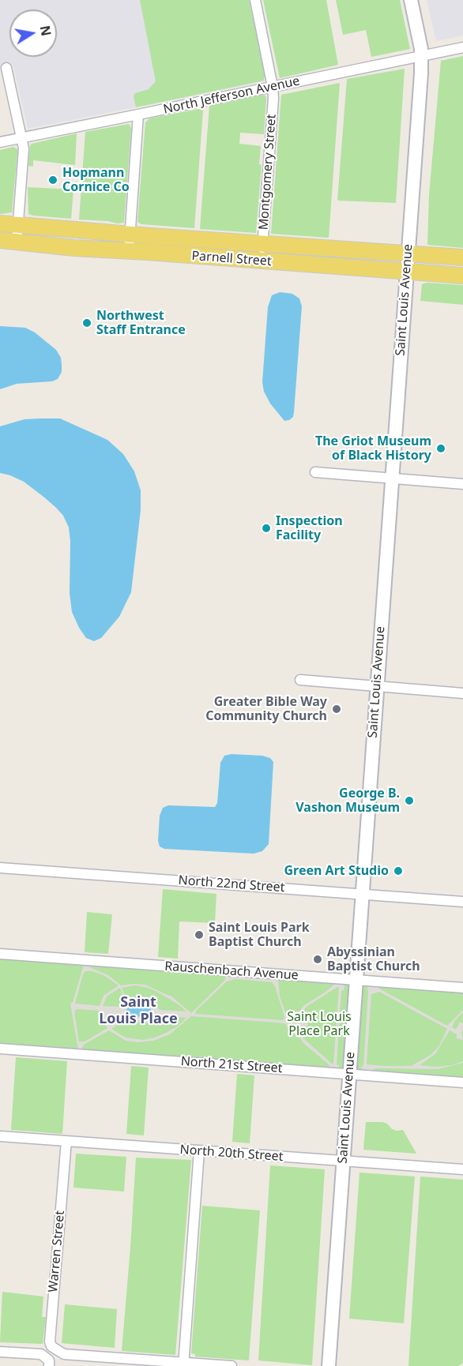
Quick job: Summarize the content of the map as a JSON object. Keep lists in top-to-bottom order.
{
  "streets": {
    "main road": ["Parnell Street"],
    "street": [
      "North Jefferson Avenue",
      "Montgomery Street",
      "Saint Louis Avenue",
      "North 22nd Street",
      "Rauschenbach Avenue",
      "North 21st Street",
      "North 20th Street",
      "Warren Street"
    ]
  },
  "crossings": [
    ["North Jefferson Avenue", "Montgomery Street"],
    ["North Jefferson Avenue", "Saint Louis Avenue"],
    ["Montgomery Street", "Parnell Street"],
    ["Parnell Street", "Saint Louis Avenue"],
    ["Saint Louis Avenue", "North 22nd Street"],
    ["Saint Louis Avenue", "Rauschenbach Avenue"],
    ["Saint Louis Avenue", "North 21st Street"],
    ["Saint Louis Avenue", "North 20th Street"],
    ["North 20th Street", "Warren Street"]
  ],
  "districts": ["Saint Louis Place"],
  "parks": ["Saint Louis Place Park"],
  "places": [
    "Hopmann Cornice Co",
    "Northwest Staff Entrance",
    "The Griot Museum of Black History",
    "Inspection Facility",
    "Greater Bible Way Community Church",
    "George B. Vashon Museum",
    "Green Art Studio",
    "Saint Louis Park Baptist Church",
    "Abyssinian Baptist Church"
  ],
  "north": "right"
}
